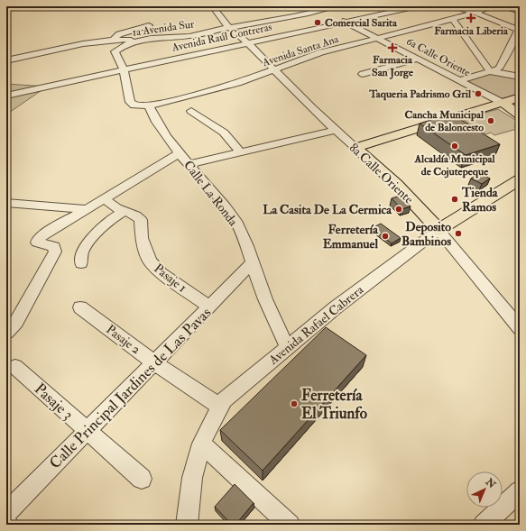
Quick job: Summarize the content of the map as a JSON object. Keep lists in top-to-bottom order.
{
  "streets": {
    "main road": ["8a Calle Oriente", "Avenida Rafael Cabrera"],
    "street": [
      "1a Avenida Sur",
      "Avenida Raúl Contreras",
      "Avenida Santa Ana",
      "6a Calle Oriente",
      "Calle La Ronda",
      "Pasaje 1",
      "Pasaje 2",
      "Calle Principal Jardines de Las Pavas",
      "Pasaje 3"
    ]
  },
  "crossings": [
    ["1a Avenida Sur", "Avenida Raúl Contreras"],
    ["1a Avenida Sur", "Avenida Santa Ana"],
    ["1a Avenida Sur", "6a Calle Oriente"],
    ["1a Avenida Sur", "8a Calle Oriente"],
    ["Avenida Raúl Contreras", "6a Calle Oriente"],
    ["Avenida Raúl Contreras", "8a Calle Oriente"],
    ["Avenida Santa Ana", "6a Calle Oriente"],
    ["Avenida Santa Ana", "8a Calle Oriente"],
    ["Avenida Santa Ana", "Calle La Ronda"],
    ["8a Calle Oriente", "Avenida Rafael Cabrera"],
    ["Calle La Ronda", "Avenida Rafael Cabrera"],
    ["Calle La Ronda", "Calle Principal Jardines de Las Pavas"],
    ["Pasaje 1", "Calle Principal Jardines de Las Pavas"],
    ["Avenida Rafael Cabrera", "Pasaje 2"],
    ["Pasaje 2", "Calle Principal Jardines de Las Pavas"],
    ["Calle Principal Jardines de Las Pavas", "Pasaje 3"]
  ],
  "places": {
    "health": ["Farmacia Liberia", "Farmacia San Jorge"],
    "other": [
      "Comercial Sarita",
      "Taqueria Padrismo Gril",
      "Cancha Municipal de Baloncesto",
      "Alcaldía Municipal de Cojutepeque",
      "Tienda Ramos",
      "La Casita De La Cermica",
      "Deposito Bambinos",
      "Ferretería Emmanuel",
      "Ferretería El Triunfo"
    ]
  },
  "north": "top right"
}
